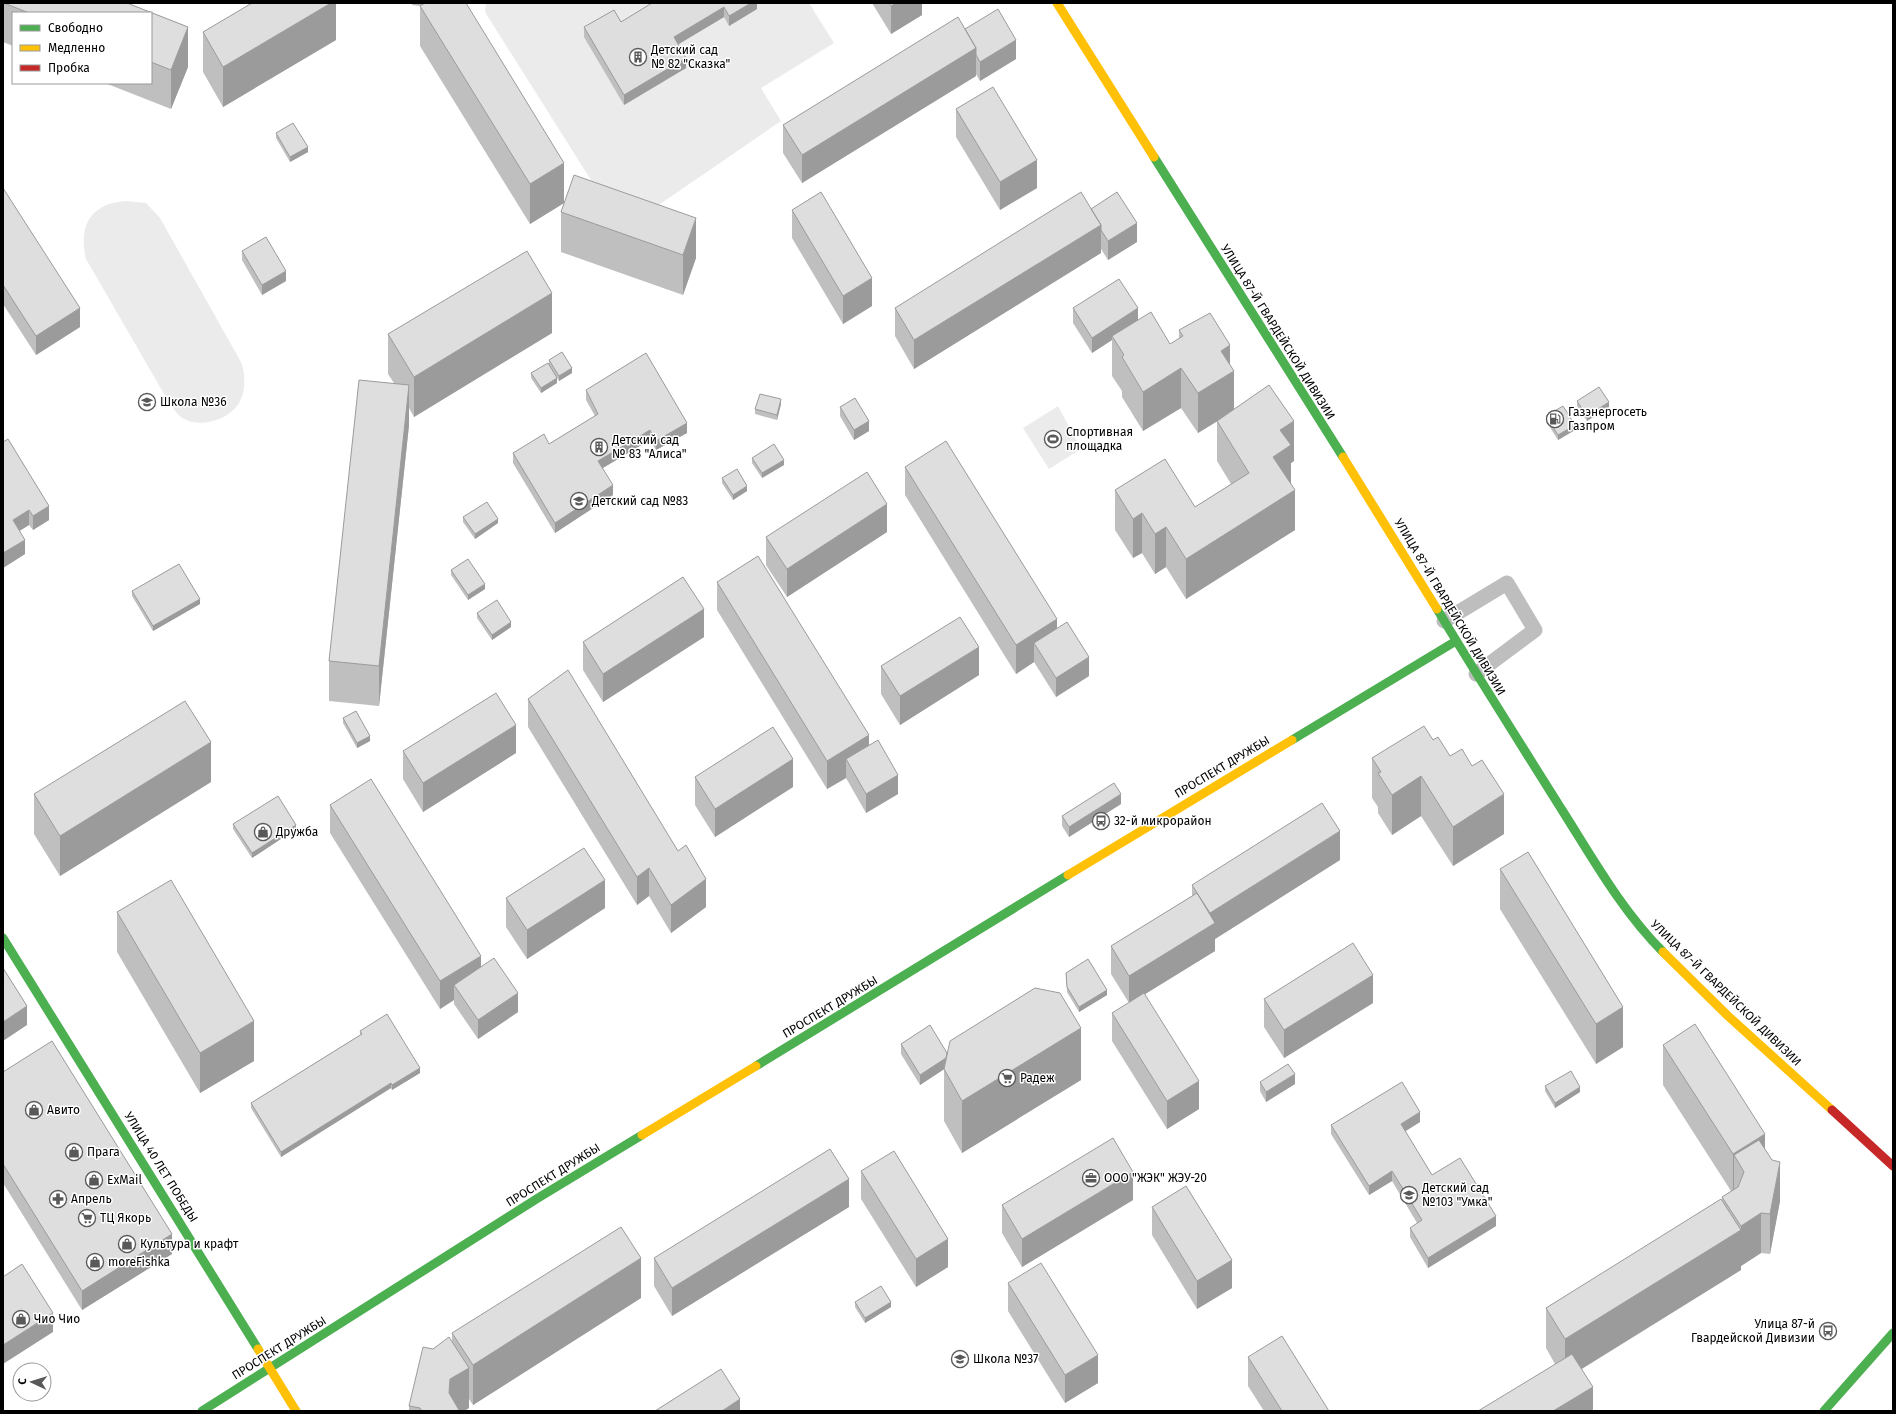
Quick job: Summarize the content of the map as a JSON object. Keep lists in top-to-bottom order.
{
  "streets": {
    "street": ["УЛИЦА 87-Й ГВАРДЕЙСКОЙ ДИВИЗИИ", "ПРОСПЕКТ ДРУЖБЫ", "УЛИЦА 40 ЛЕТ ПОБЕДЫ"]
  },
  "crossings": [
    ["УЛИЦА 87-Й ГВАРДЕЙСКОЙ ДИВИЗИИ", "ПРОСПЕКТ ДРУЖБЫ"],
    ["ПРОСПЕКТ ДРУЖБЫ", "УЛИЦА 40 ЛЕТ ПОБЕДЫ"]
  ],
  "places": {
    "building": ["Детский сад № 82 \"Сказка\"", "Детский сад № 83 \"Алиса\""],
    "school or university": [
      "Школа №36",
      "Детский сад №83",
      "Детский сад №103 \"Умка\"",
      "Школа №37"
    ],
    "fuel station": ["Газэнергосеть Газпром"],
    "sports": ["Спортивная площадка"],
    "bus stop": ["32-й микрорайон", "Улица 87-й Гвардейской Дивизии"],
    "shop": [
      "Дружба",
      "Авито",
      "Прага",
      "ExMail",
      "Культура и крафт",
      "moreFishka",
      "Чио Чио"
    ],
    "supermarket": ["Радеж", "ТЦ Якорь"],
    "office": ["ООО \"ЖЭК\" ЖЭУ-20"],
    "pharmacy": ["Апрель"]
  },
  "legend": ["Свободно", "Медленно", "Пробка"],
  "north": "left"
}
